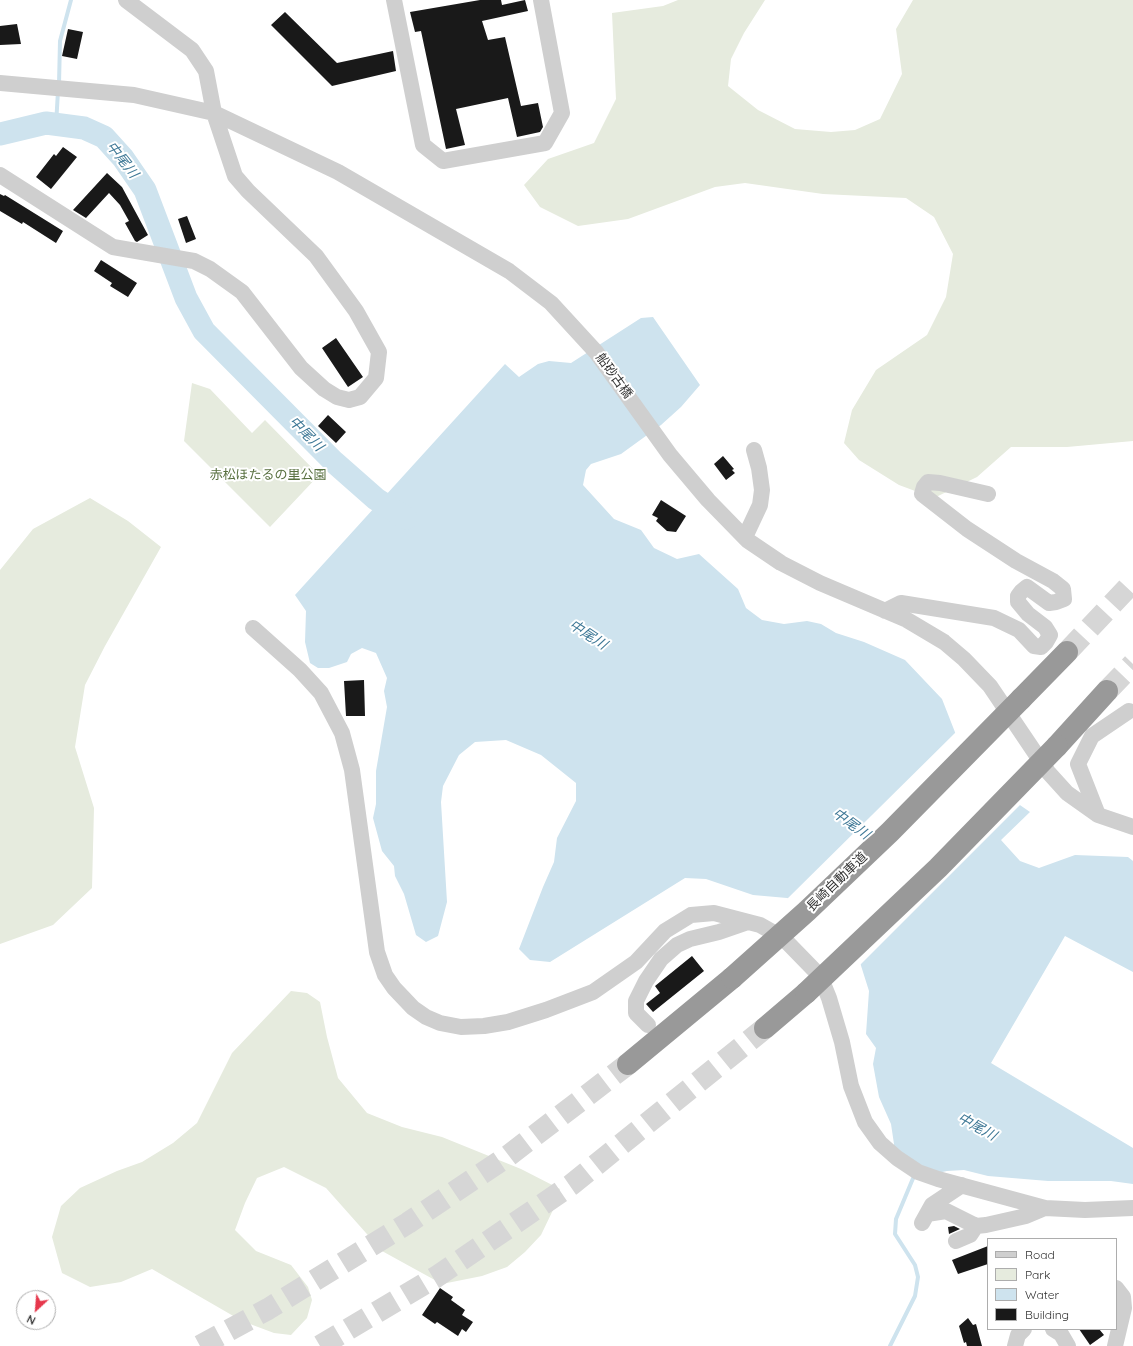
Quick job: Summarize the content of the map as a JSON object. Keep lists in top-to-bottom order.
{
  "streets": {
    "highway": ["長崎自動車道"],
    "street": ["船砂古橋"]
  },
  "water": ["中尾川"],
  "parks": ["赤松ほたるの里公園"],
  "legend": [
    "Road",
    "Park",
    "Water",
    "Building"
  ],
  "north": "bottom left"
}
